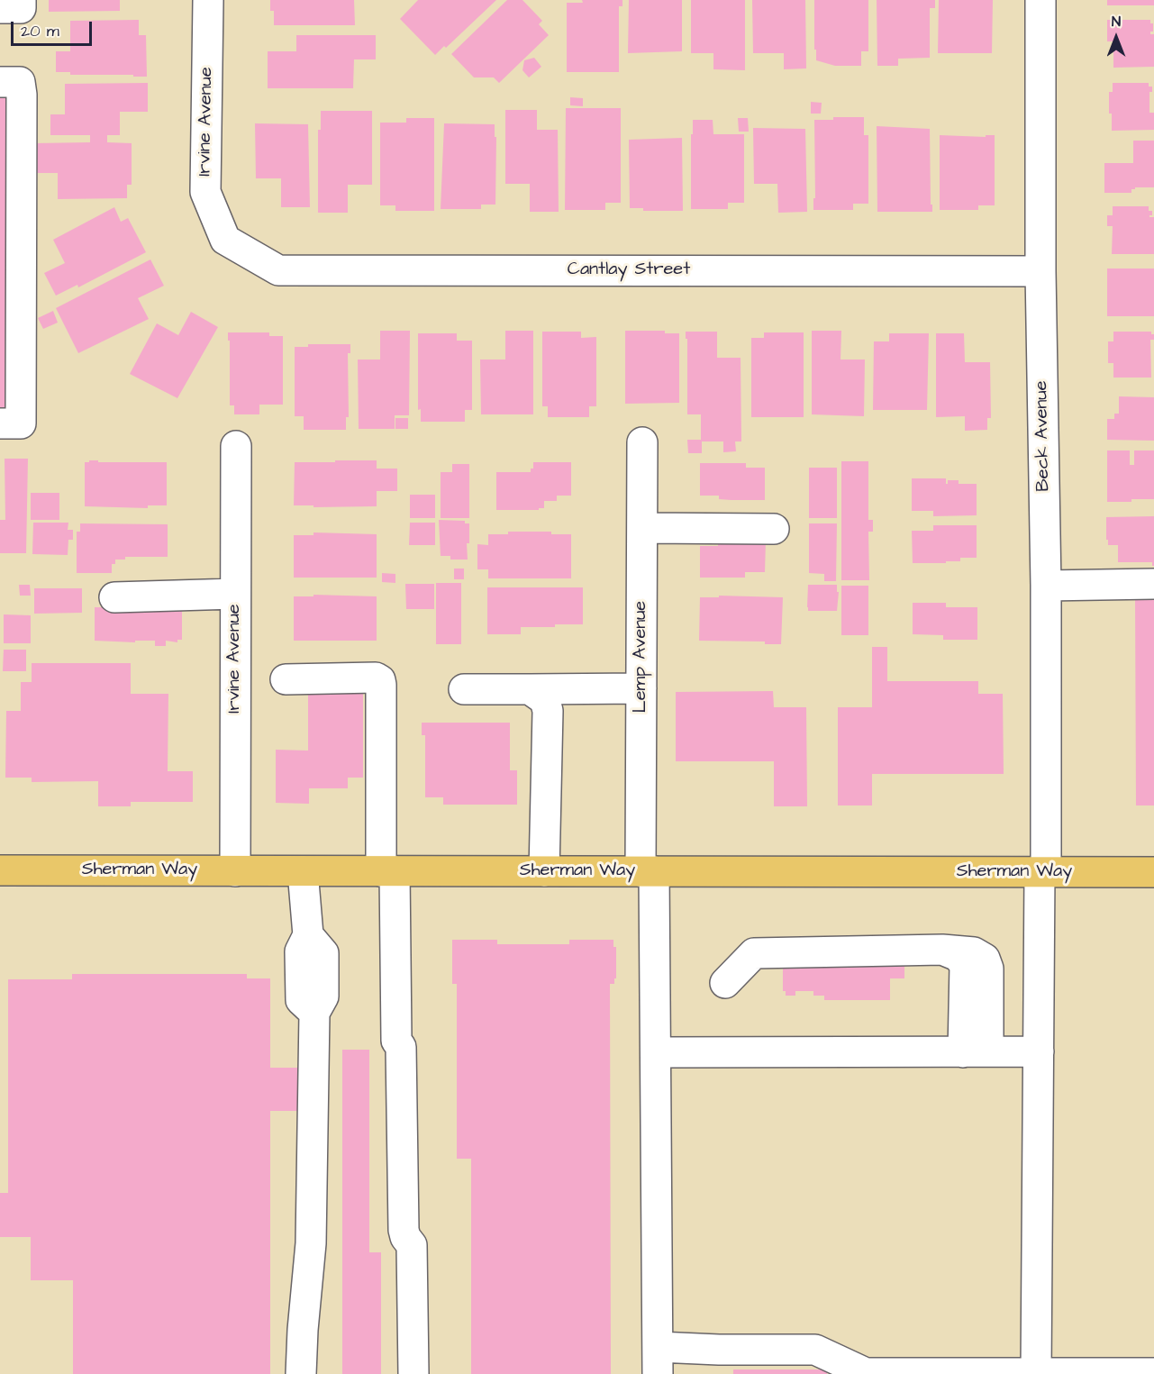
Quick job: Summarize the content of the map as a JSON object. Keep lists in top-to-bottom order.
{
  "streets": {
    "main road": ["Sherman Way"],
    "street": [
      "Irvine Avenue",
      "Cantlay Street",
      "Beck Avenue",
      "Lemp Avenue"
    ]
  },
  "crossings": [
    ["Irvine Avenue", "Cantlay Street"],
    ["Irvine Avenue", "Sherman Way"],
    ["Cantlay Street", "Beck Avenue"],
    ["Beck Avenue", "Sherman Way"],
    ["Lemp Avenue", "Sherman Way"]
  ],
  "scale_bar": "20 m",
  "north": "top"
}
